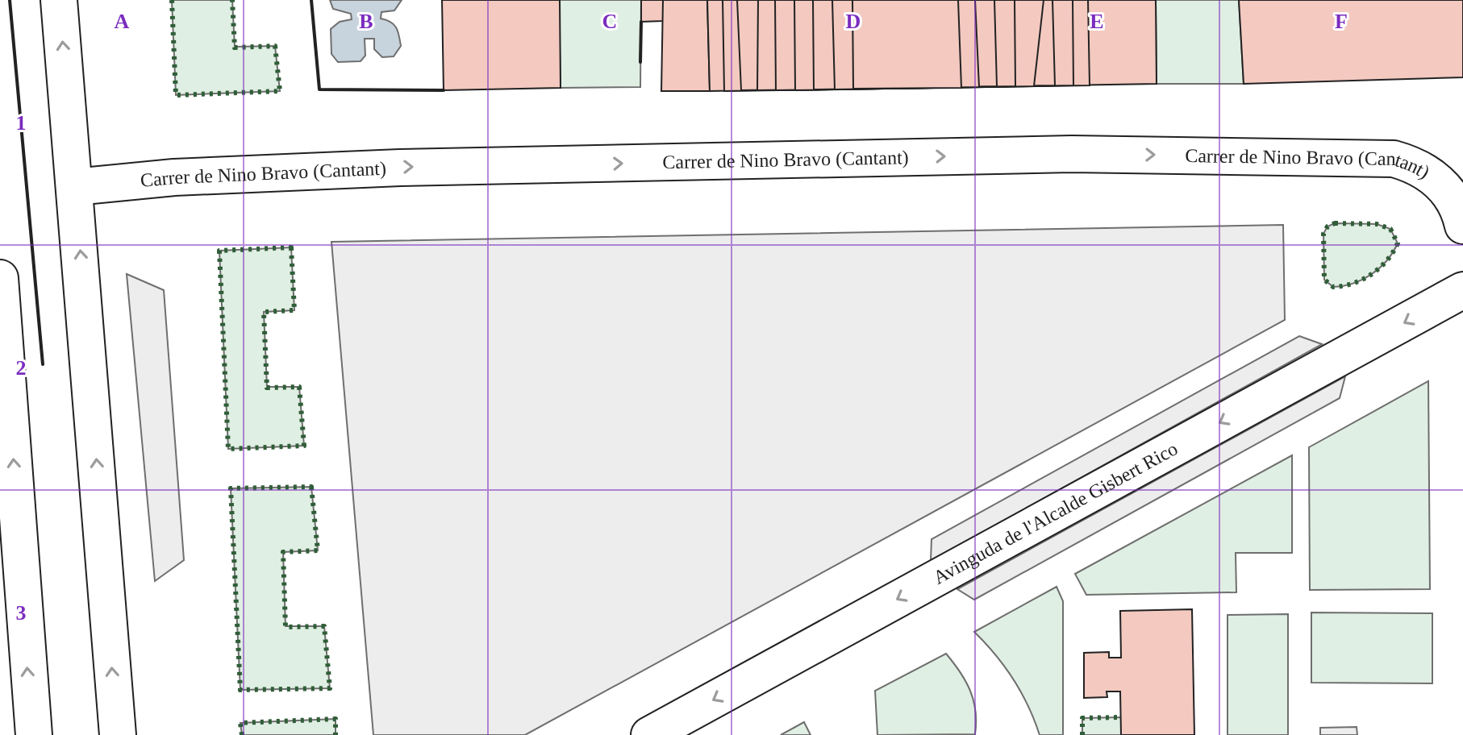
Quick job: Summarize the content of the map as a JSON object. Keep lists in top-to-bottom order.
{
  "streets": {
    "main road": ["Carrer de Nino Bravo (Cantant)", "Avinguda de l'Alcalde Gisbert Rico"]
  },
  "one_way": ["Carrer de Nino Bravo (Cantant)", "Avinguda de l'Alcalde Gisbert Rico"],
  "grid": {
    "columns": [
      "A",
      "B",
      "C",
      "D",
      "E",
      "F"
    ],
    "rows": ["1", "2", "3"]
  }
}
